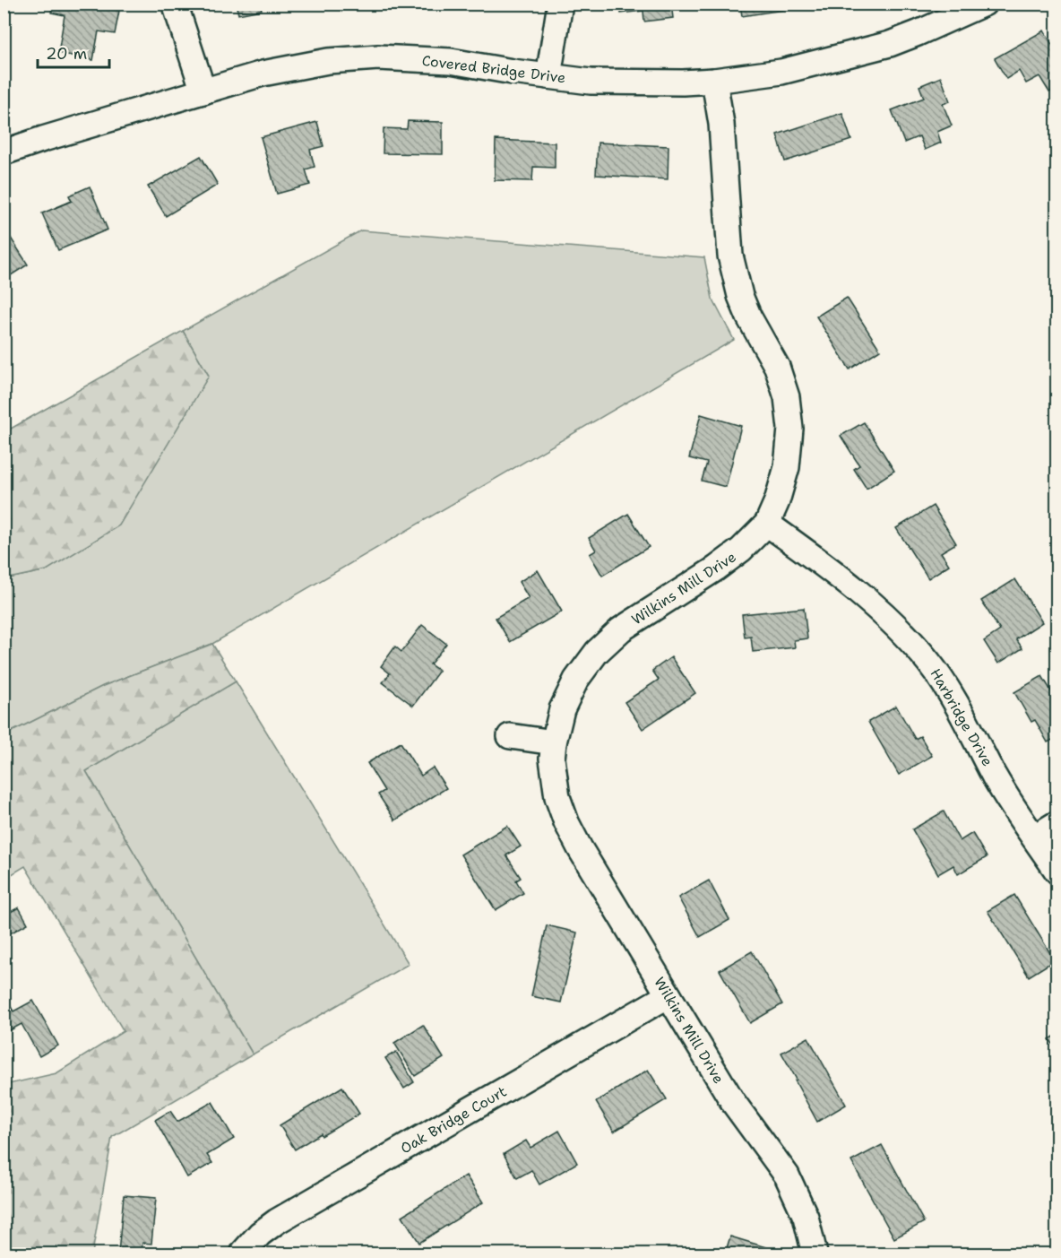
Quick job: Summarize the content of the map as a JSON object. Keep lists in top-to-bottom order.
{
  "streets": {
    "street": [
      "Covered Bridge Drive",
      "Wilkins Mill Drive",
      "Harbridge Drive",
      "Oak Bridge Court"
    ]
  },
  "crossings": [
    ["Covered Bridge Drive", "Wilkins Mill Drive"],
    ["Wilkins Mill Drive", "Harbridge Drive"],
    ["Wilkins Mill Drive", "Oak Bridge Court"]
  ],
  "scale_bar": "20 m"
}
